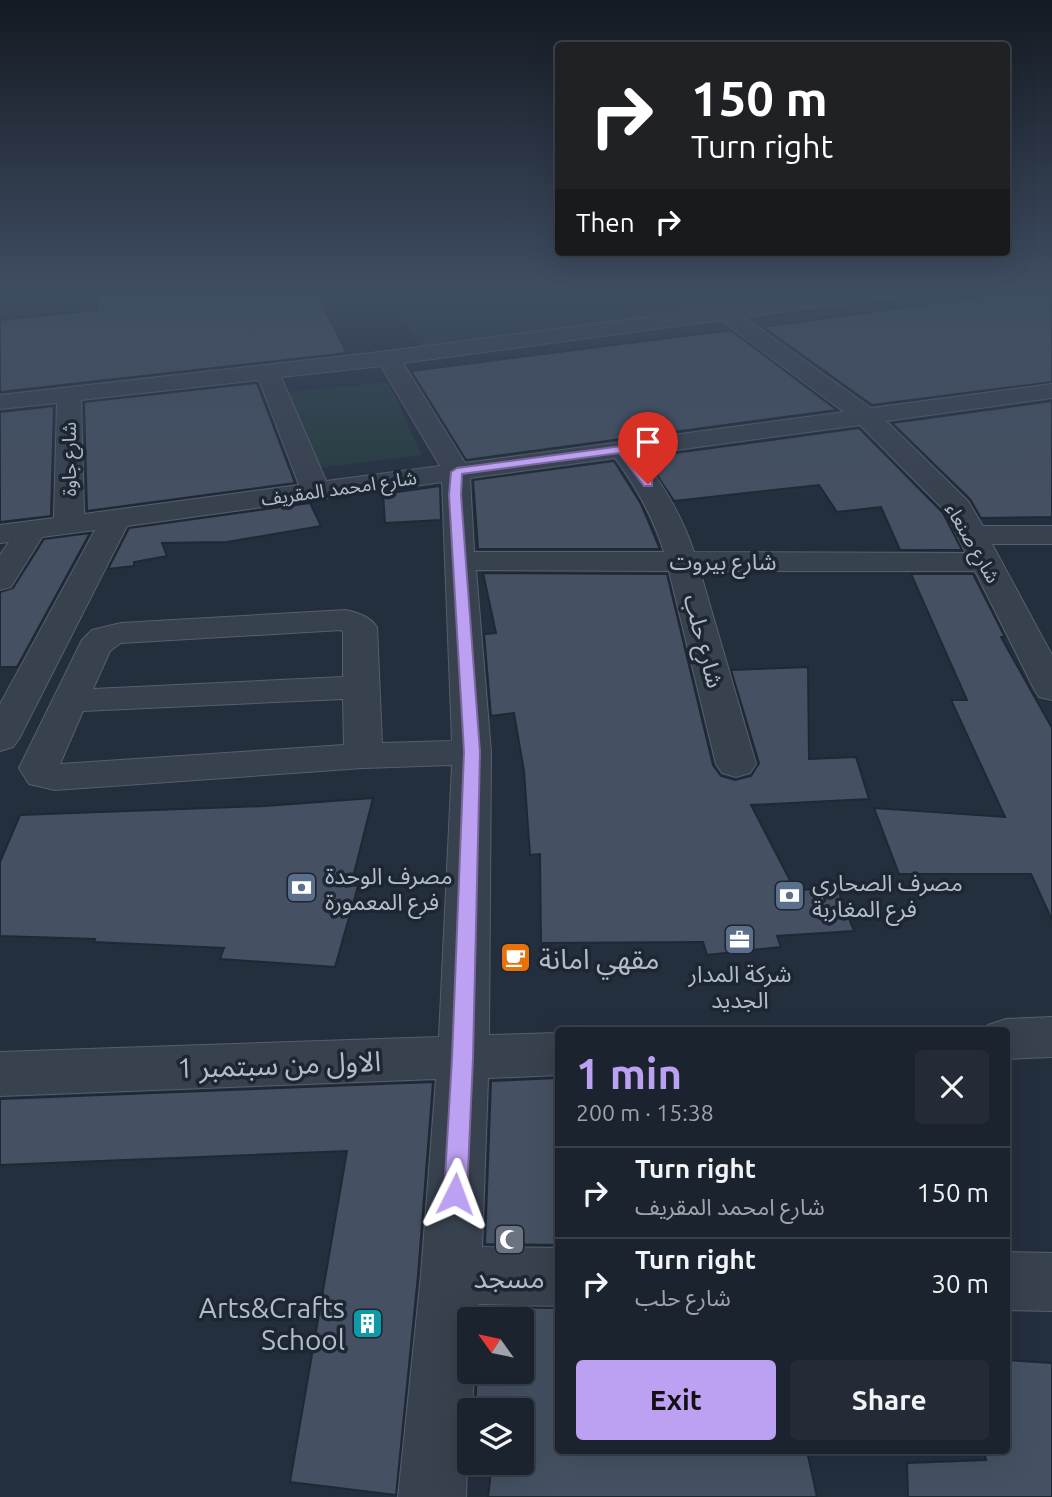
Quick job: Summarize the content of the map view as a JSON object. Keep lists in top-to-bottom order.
{
  "streets": {
    "street": [
      "شارع جاوة",
      "شارع امحمد المقريف",
      "شارع صنعاء",
      "شارع بيروت",
      "شارع حلب",
      "الاول من سبتمبر 1"
    ]
  },
  "crossings": [
    ["شارع جاوة", "شارع امحمد المقريف"],
    ["شارع امحمد المقريف", "شارع صنعاء"],
    ["شارع امحمد المقريف", "شارع حلب"],
    ["شارع صنعاء", "شارع بيروت"],
    ["شارع بيروت", "شارع حلب"]
  ],
  "places": {
    "bank": ["مصرف الوحدة فرع المعمورة", "مصرف الصحاري فرع المغاربة"],
    "office": ["شركة المدار الجديد"],
    "cafe": ["مقهي امانة"],
    "mosque": ["مسجد"],
    "building": ["Arts&Crafts School"]
  },
  "north": "top left",
  "page": {
    "turn": ["150 m", "Turn right"],
    "then": "Then",
    "heading": ["1 min", "200 m · 15:38"],
    "list": [
      {
        "name": "Turn right",
        "note": "شارع امحمد المقريف",
        "value": "150 m"
      },
      {
        "name": "Turn right",
        "note": "شارع حلب",
        "value": "30 m"
      }
    ],
    "buttons": ["Exit", "Share"]
  }
}
